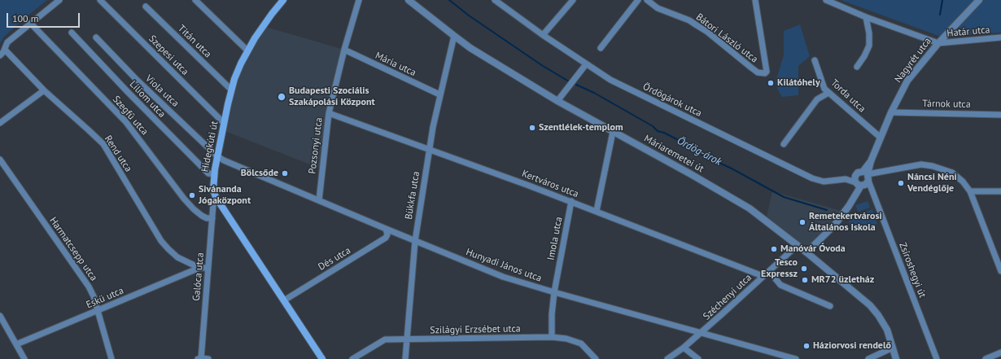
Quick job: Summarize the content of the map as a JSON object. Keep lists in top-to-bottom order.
{
  "streets": {
    "main road": ["Hidegkúti út"],
    "street": [
      "Határ utca",
      "Bátori László utca",
      "Titán utca",
      "Szepesi utca",
      "Nagyrét utca",
      "Mária utca",
      "Viola utca",
      "Torda utca",
      "Liliom utca",
      "Ördögárok utca",
      "Tárnok utca",
      "Szegfű utca",
      "Pozsonyi utca",
      "Rend utca",
      "Máriaremetei út",
      "Kertváros utca",
      "Bükkfa utca",
      "Imola utca",
      "Harmatcsepp utca",
      "Dés utca",
      "Hunyadi János utca",
      "Zsíroshegyi út",
      "Galóca utca",
      "Széchenyi utca",
      "Eskü utca",
      "Szilágyi Erzsébet utca"
    ]
  },
  "crossings": [
    ["Határ utca", "Nagyrét utca"],
    ["Titán utca", "Hidegkúti út"],
    ["Szepesi utca", "Hidegkúti út"],
    ["Nagyrét utca", "Torda utca"],
    ["Nagyrét utca", "Ördögárok utca"],
    ["Nagyrét utca", "Tárnok utca"],
    ["Nagyrét utca", "Máriaremetei út"],
    ["Nagyrét utca", "Zsíroshegyi út"],
    ["Mária utca", "Pozsonyi utca"],
    ["Mária utca", "Bükkfa utca"],
    ["Viola utca", "Hidegkúti út"],
    ["Viola utca", "Hunyadi János utca"],
    ["Liliom utca", "Hidegkúti út"],
    ["Ördögárok utca", "Zsíroshegyi út"],
    ["Szegfű utca", "Galóca utca"],
    ["Pozsonyi utca", "Kertváros utca"],
    ["Pozsonyi utca", "Hunyadi János utca"],
    ["Hidegkúti út", "Dés utca"],
    ["Hidegkúti út", "Hunyadi János utca"],
    ["Hidegkúti út", "Galóca utca"],
    ["Rend utca", "Galóca utca"],
    ["Rend utca", "Eskü utca"],
    ["Máriaremetei út", "Bükkfa utca"],
    ["Máriaremetei út", "Széchenyi utca"],
    ["Kertváros utca", "Bükkfa utca"],
    ["Kertváros utca", "Imola utca"],
    ["Kertváros utca", "Széchenyi utca"],
    ["Bükkfa utca", "Hunyadi János utca"],
    ["Bükkfa utca", "Szilágyi Erzsébet utca"],
    ["Imola utca", "Hunyadi János utca"],
    ["Imola utca", "Szilágyi Erzsébet utca"],
    ["Harmatcsepp utca", "Eskü utca"],
    ["Dés utca", "Hunyadi János utca"],
    ["Hunyadi János utca", "Széchenyi utca"]
  ],
  "water": ["Ördög-árok"],
  "places": [
    "Kilátóhely",
    "Budapesti Szociális Szakápolási Központ",
    "Szentlélek-templom",
    "Bölcsőde",
    "Náncsi Néni Vendéglője",
    "Sivánanda Jógaközpont",
    "Remetekertvárosi Általános Iskola",
    "Manóvár Óvoda",
    "Tesco Expressz",
    "MR72 üzletház",
    "Háziorvosi rendelő"
  ],
  "scale_bar": "100 m"
}
